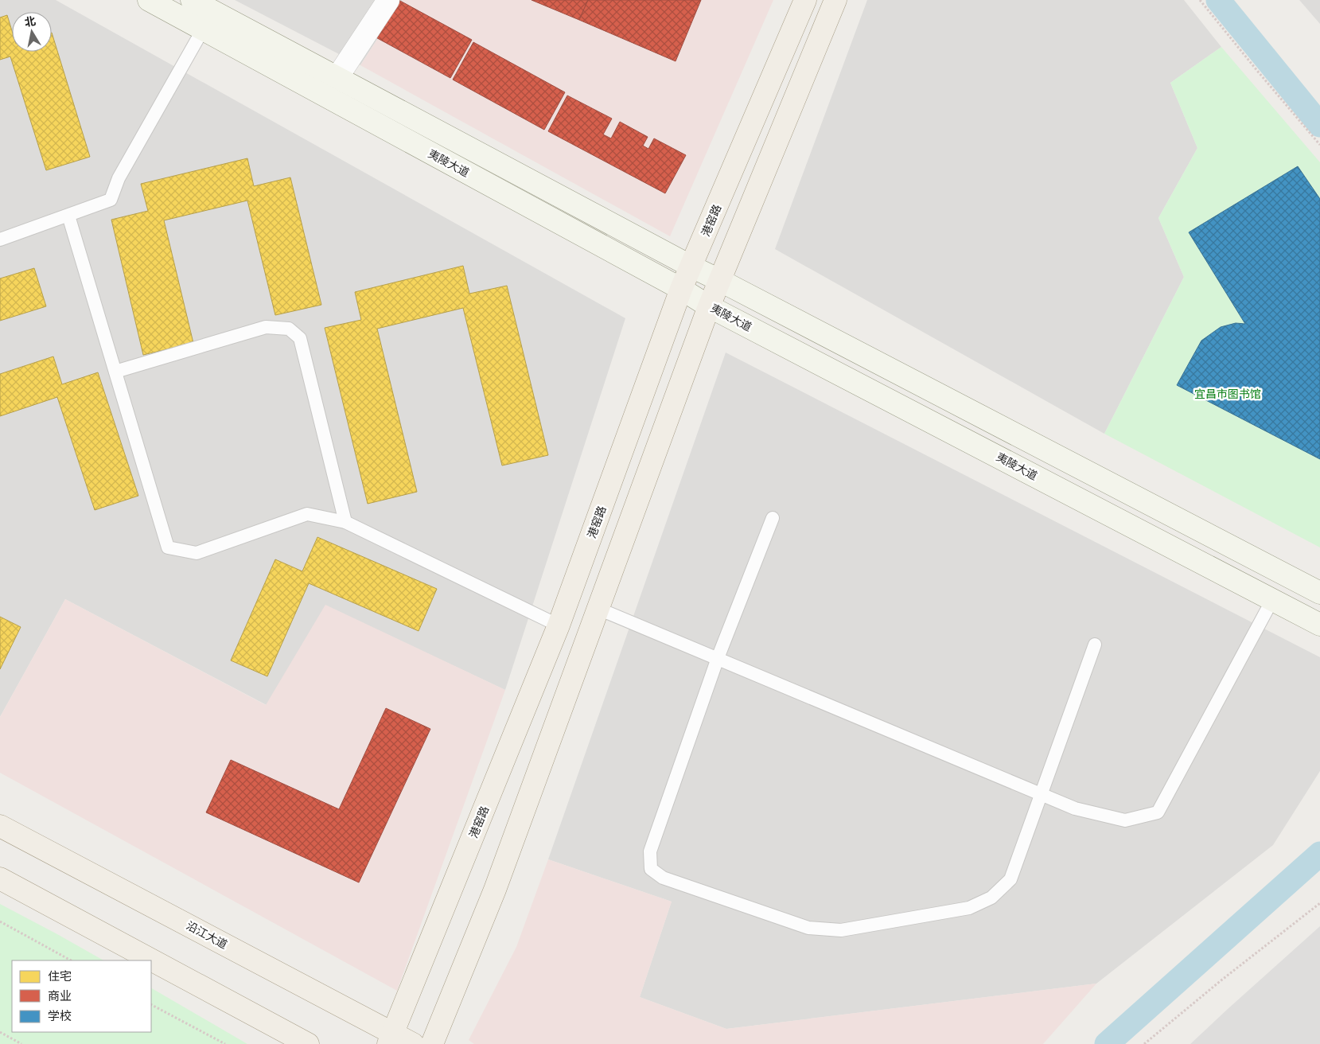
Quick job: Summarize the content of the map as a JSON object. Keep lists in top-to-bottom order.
{
  "streets": {
    "main road": ["夷陵大道", "港窑路", "沿江大道"]
  },
  "crossings": [
    ["夷陵大道", "港窑路"],
    ["港窑路", "沿江大道"]
  ],
  "parks": ["宜昌市图书馆"],
  "legend": ["住宅", "商业", "学校"],
  "north": "top"
}
